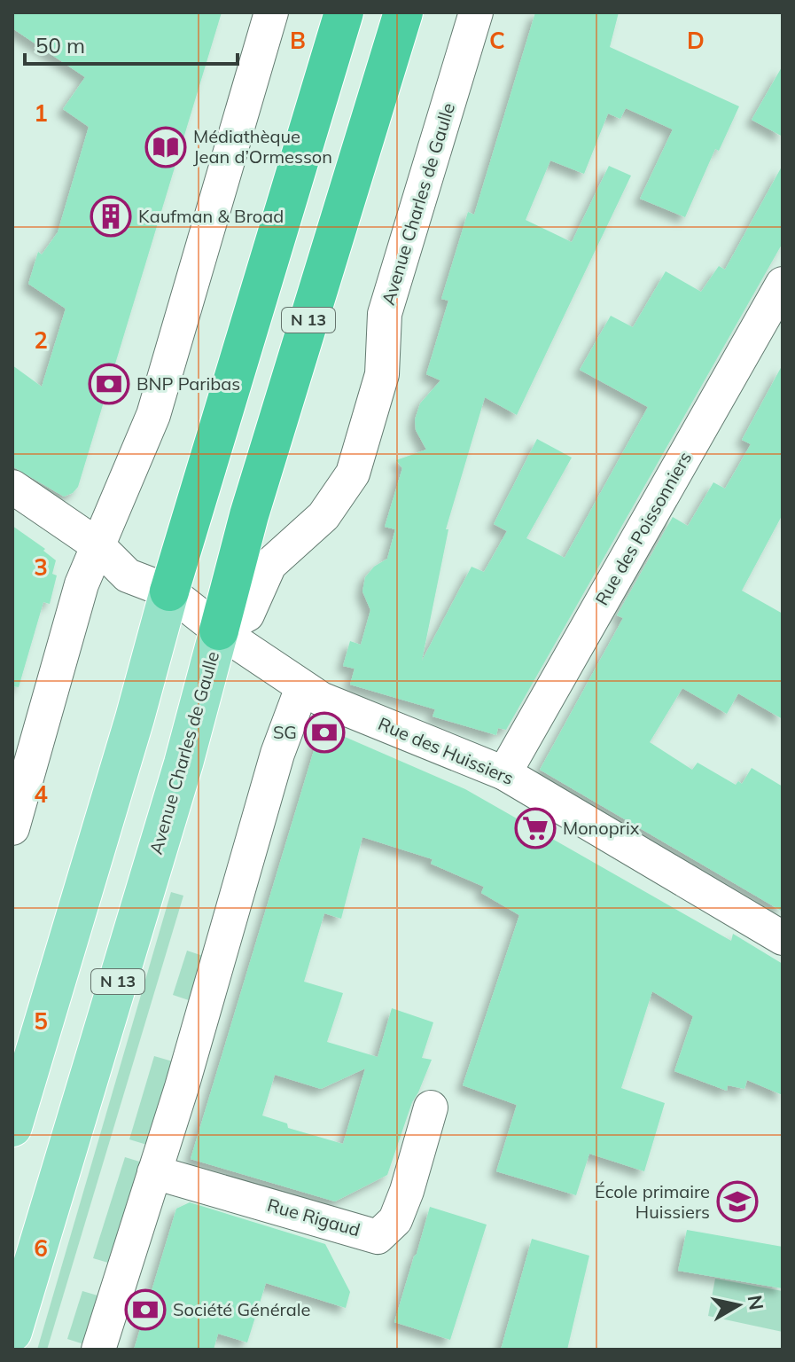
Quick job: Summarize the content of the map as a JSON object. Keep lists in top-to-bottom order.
{
  "streets": {
    "highway": ["N 13"],
    "main road": ["Avenue Charles de Gaulle"],
    "street": ["Rue des Poissonniers", "Rue des Huissiers", "Rue Rigaud"]
  },
  "crossings": [
    ["Avenue Charles de Gaulle", "N 13"],
    ["Avenue Charles de Gaulle", "Rue des Huissiers"],
    ["N 13", "Rue des Huissiers"],
    ["Rue des Poissonniers", "Rue des Huissiers"]
  ],
  "places": {
    "library": ["Médiathèque Jean d’Ormesson"],
    "building": ["Kaufman & Broad"],
    "bank": ["BNP Paribas", "SG", "Société Générale"],
    "supermarket": ["Monoprix"],
    "school or university": ["École primaire Huissiers"]
  },
  "scale_bar": "50 m",
  "north": "right",
  "grid": {
    "columns": ["B", "C", "D"],
    "rows": [
      "1",
      "2",
      "3",
      "4",
      "5",
      "6"
    ]
  }
}
